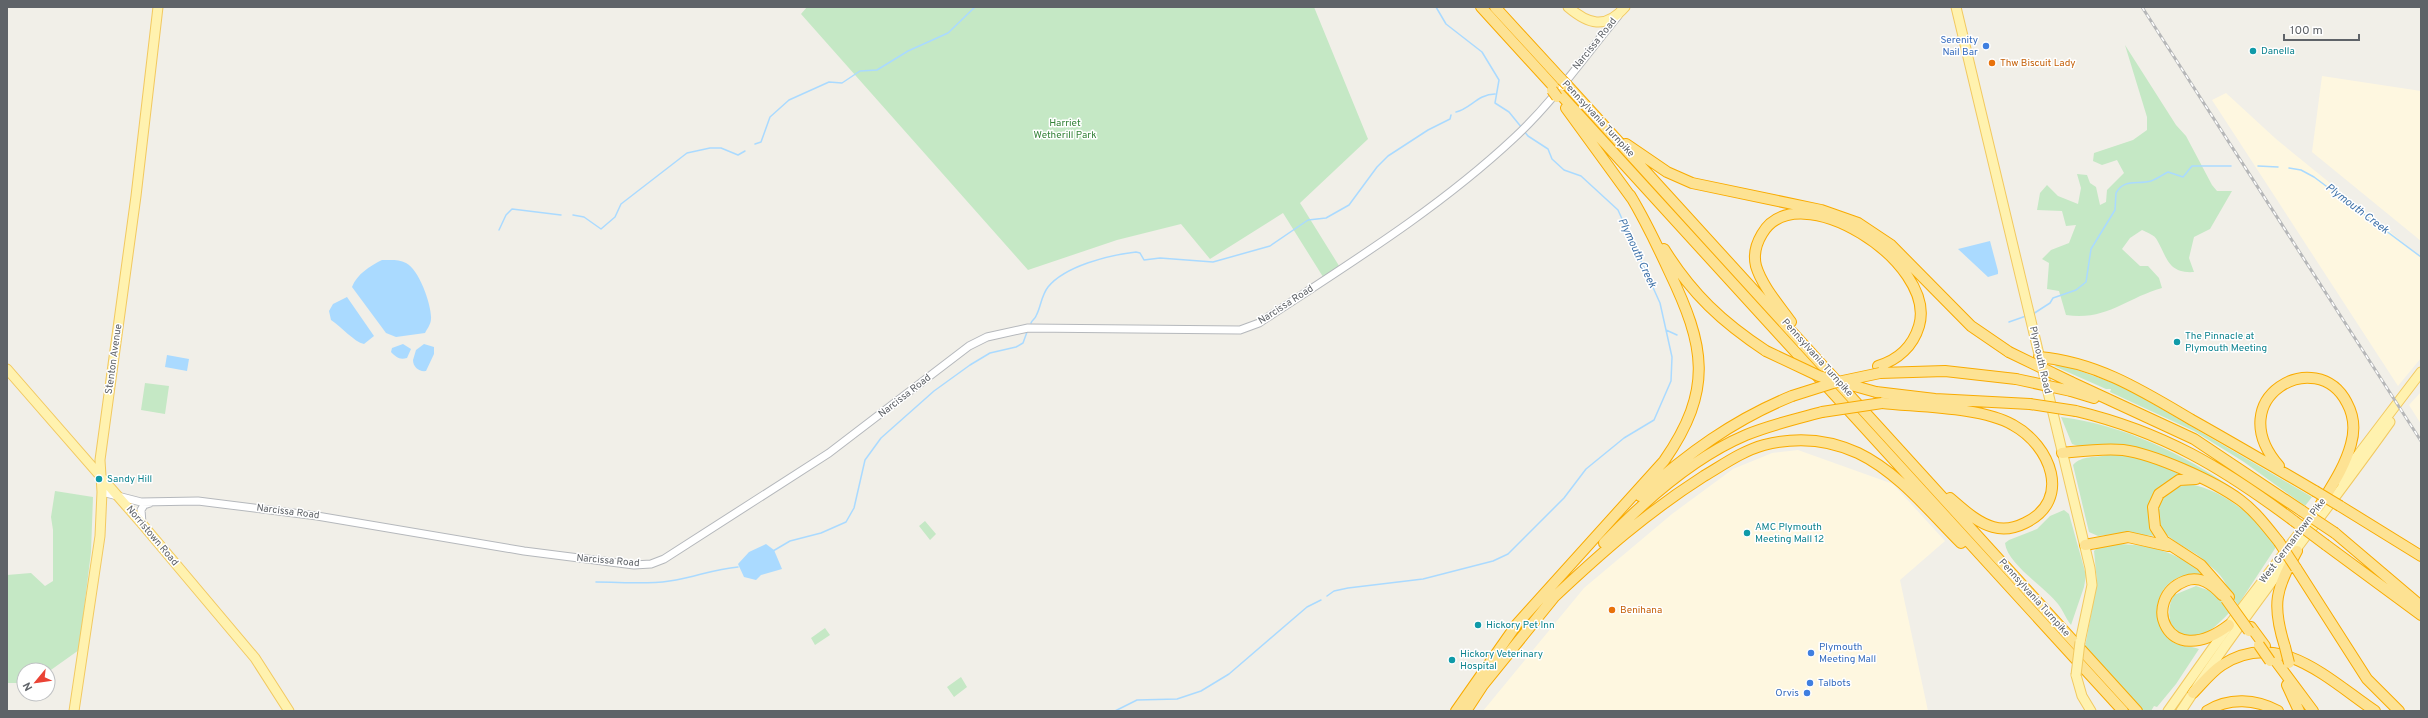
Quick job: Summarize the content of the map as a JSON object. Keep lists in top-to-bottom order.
{
  "streets": {
    "highway": ["Pennsylvania Turnpike"],
    "main road": [
      "Stenton Avenue",
      "Plymouth Road",
      "Norristown Road",
      "West Germantown Pike"
    ],
    "street": ["Narcissa Road"]
  },
  "crossings": [
    ["Narcissa Road", "Stenton Avenue"],
    ["Narcissa Road", "Norristown Road"],
    ["Stenton Avenue", "Norristown Road"]
  ],
  "water": ["Plymouth Creek"],
  "parks": ["Harriet Wetherill Park"],
  "places": [
    "Serenity Nail Bar",
    "Danella",
    "Thw Biscuit Lady",
    "The Pinnacle at Plymouth Meeting",
    "Sandy Hill",
    "AMC Plymouth Meeting Mall 12",
    "Benihana",
    "Hickory Pet Inn",
    "Plymouth Meeting Mall",
    "Hickory Veterinary Hospital",
    "Talbots",
    "Orvis"
  ],
  "scale_bar": "100 m",
  "north": "bottom left"
}
